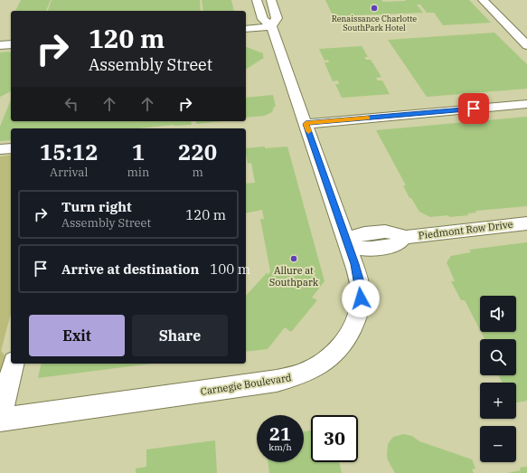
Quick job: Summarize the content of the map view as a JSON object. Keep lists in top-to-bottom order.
{
  "streets": {
    "street": ["Piedmont Row Drive", "Carnegie Boulevard"]
  },
  "crossings": [
    ["Piedmont Row Drive", "Carnegie Boulevard"]
  ],
  "places": ["Renaissance Charlotte SouthPark Hotel", "Allure at Southpark"],
  "page": {
    "turn": ["120 m", "Assembly Street"],
    "eta": [
      "15:12",
      "Arrival",
      "1",
      "min",
      "220",
      "m"
    ],
    "list": [
      {
        "name": "Turn right",
        "note": "Assembly Street",
        "value": "120 m"
      },
      {
        "name": "Arrive at destination",
        "value": "100 m"
      }
    ],
    "map_buttons": ["+", "−"],
    "buttons": ["Exit", "Share"],
    "speed": "21 km/h",
    "limit": "30"
  }
}
